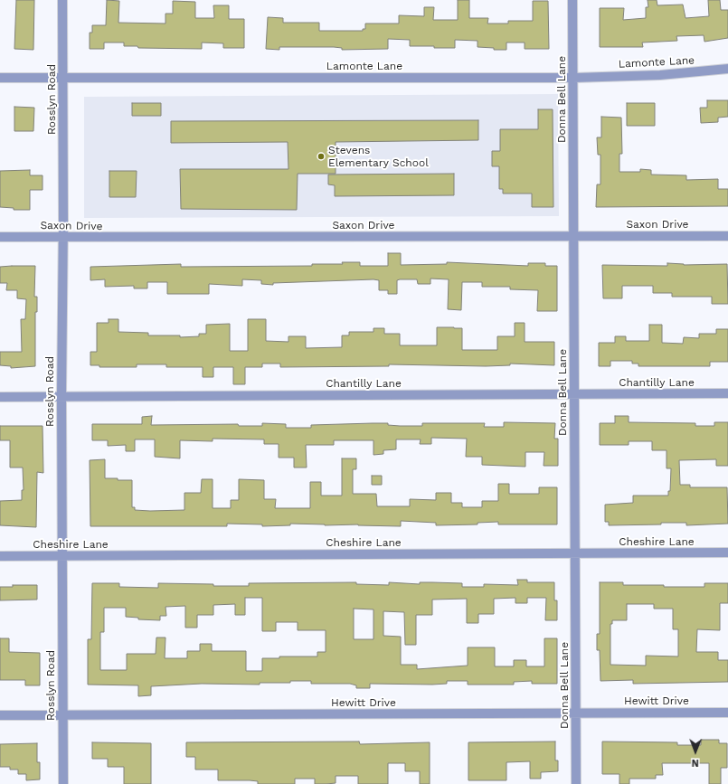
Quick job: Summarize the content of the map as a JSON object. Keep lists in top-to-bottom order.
{
  "streets": {
    "street": [
      "Lamonte Lane",
      "Rosslyn Road",
      "Donna Bell Lane",
      "Saxon Drive",
      "Chantilly Lane",
      "Cheshire Lane",
      "Hewitt Drive"
    ]
  },
  "crossings": [
    ["Lamonte Lane", "Rosslyn Road"],
    ["Lamonte Lane", "Donna Bell Lane"],
    ["Rosslyn Road", "Saxon Drive"],
    ["Rosslyn Road", "Chantilly Lane"],
    ["Rosslyn Road", "Cheshire Lane"],
    ["Rosslyn Road", "Hewitt Drive"],
    ["Donna Bell Lane", "Saxon Drive"],
    ["Donna Bell Lane", "Chantilly Lane"],
    ["Donna Bell Lane", "Cheshire Lane"],
    ["Donna Bell Lane", "Hewitt Drive"]
  ],
  "places": ["Stevens Elementary School"],
  "north": "bottom"
}
